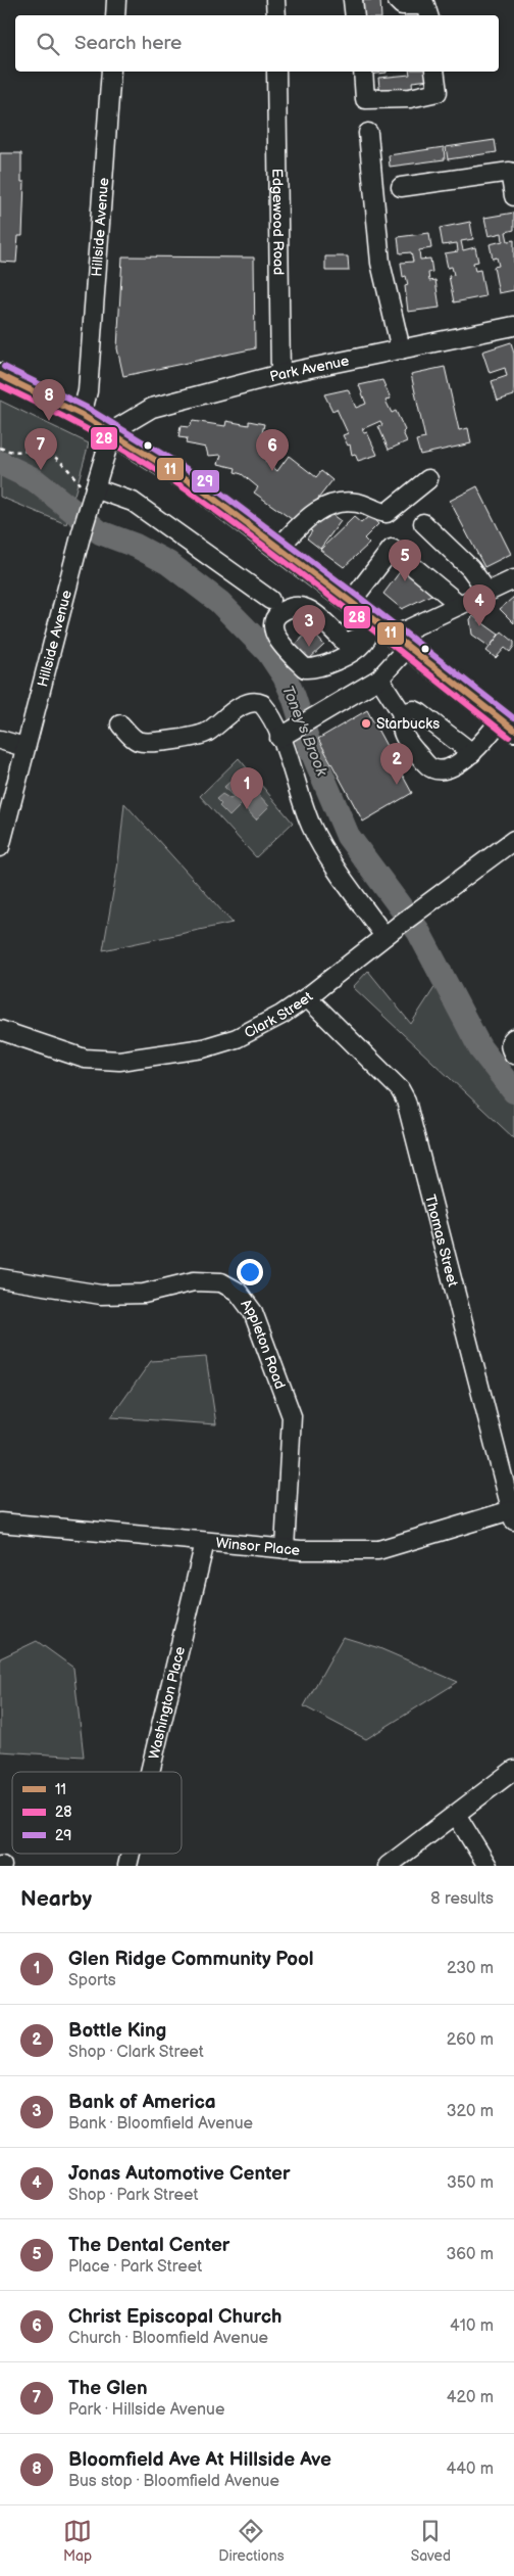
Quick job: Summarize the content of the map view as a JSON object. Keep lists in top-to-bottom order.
{
  "streets": {
    "street": [
      "Edgewood Road",
      "Hillside Avenue",
      "Park Avenue",
      "Clark Street",
      "Thomas Street",
      "Appleton Road",
      "Winsor Place",
      "Washington Place"
    ]
  },
  "crossings": [
    ["Edgewood Road", "Park Avenue"],
    ["Hillside Avenue", "Park Avenue"],
    ["Clark Street", "Thomas Street"],
    ["Thomas Street", "Winsor Place"],
    ["Appleton Road", "Winsor Place"],
    ["Winsor Place", "Washington Place"]
  ],
  "water": ["Toney's Brook"],
  "places": ["Starbucks"],
  "lines": ["transit line 29", "transit line 11", "transit line 28"],
  "legend": ["11", "28", "29"],
  "page": {
    "search": "Search here",
    "pins": [
      "8",
      "7",
      "6",
      "5",
      "4",
      "3",
      "2",
      "1"
    ],
    "heading": ["Nearby", "8 results"],
    "list": [
      {
        "mark": "1",
        "name": "Glen Ridge Community Pool",
        "note": "Sports",
        "value": "230 m"
      },
      {
        "mark": "2",
        "name": "Bottle King",
        "note": "Shop · Clark Street",
        "value": "260 m"
      },
      {
        "mark": "3",
        "name": "Bank of America",
        "note": "Bank · Bloomfield Avenue",
        "value": "320 m"
      },
      {
        "mark": "4",
        "name": "Jonas Automotive Center",
        "note": "Shop · Park Street",
        "value": "350 m"
      },
      {
        "mark": "5",
        "name": "The Dental Center",
        "note": "Place · Park Street",
        "value": "360 m"
      },
      {
        "mark": "6",
        "name": "Christ Episcopal Church",
        "note": "Church · Bloomfield Avenue",
        "value": "410 m"
      },
      {
        "mark": "7",
        "name": "The Glen",
        "note": "Park · Hillside Avenue",
        "value": "420 m"
      },
      {
        "mark": "8",
        "name": "Bloomfield Ave At Hillside Ave",
        "note": "Bus stop · Bloomfield Avenue",
        "value": "440 m"
      }
    ],
    "nav": ["Map", "Directions", "Saved"]
  }
}
